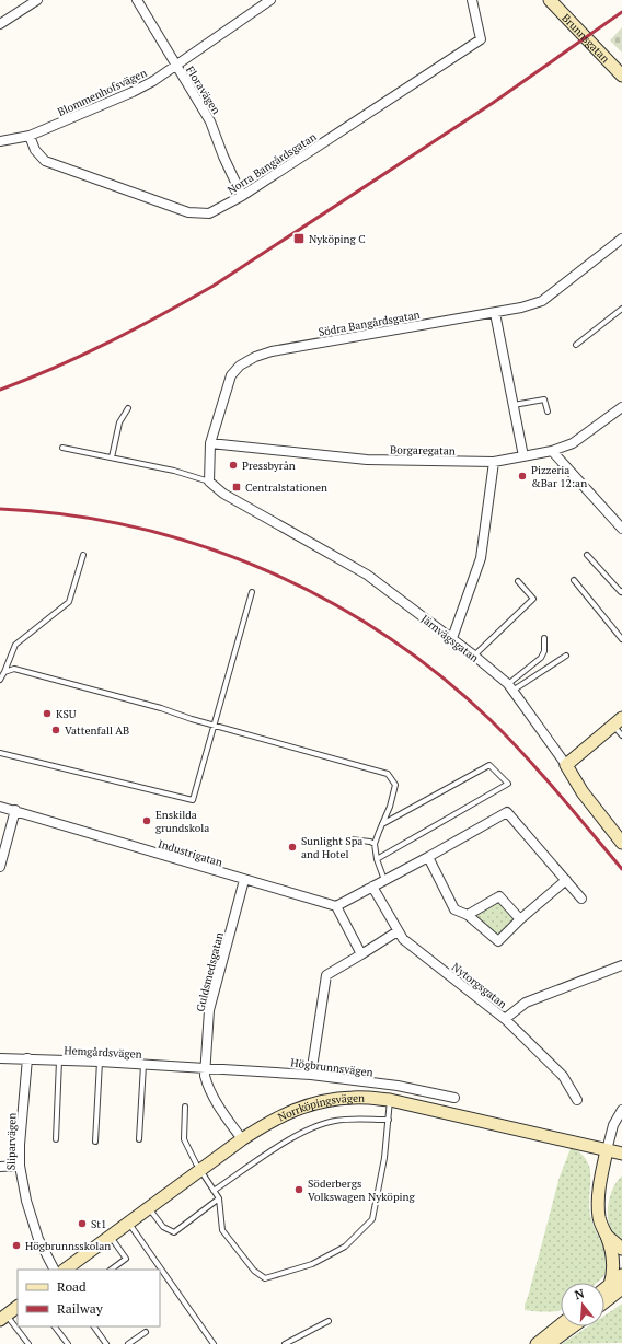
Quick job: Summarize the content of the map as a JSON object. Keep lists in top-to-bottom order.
{
  "streets": {
    "main road": ["Brunnsgatan", "Järnvägsgatan", "Norrköpingsvägen"],
    "street": [
      "Floravägen",
      "Blommenhofsvägen",
      "Norra Bangårdsgatan",
      "Södra Bangårdsgatan",
      "Borgaregatan",
      "Industrigatan",
      "Guldsmedsgatan",
      "Nytorgsgatan",
      "Hemgårdsvägen",
      "Högbrunnsvägen",
      "Sliparvägen"
    ]
  },
  "crossings": [
    ["Floravägen", "Blommenhofsvägen"],
    ["Floravägen", "Norra Bangårdsgatan"],
    ["Blommenhofsvägen", "Norra Bangårdsgatan"],
    ["Södra Bangårdsgatan", "Borgaregatan"],
    ["Södra Bangårdsgatan", "Järnvägsgatan"],
    ["Industrigatan", "Guldsmedsgatan"],
    ["Guldsmedsgatan", "Hemgårdsvägen"],
    ["Guldsmedsgatan", "Högbrunnsvägen"],
    ["Guldsmedsgatan", "Norrköpingsvägen"],
    ["Hemgårdsvägen", "Högbrunnsvägen"],
    ["Hemgårdsvägen", "Sliparvägen"]
  ],
  "places": {
    "transit": ["Nyköping C", "Centralstationen"],
    "other": [
      "Pressbyrån",
      "Pizzeria &Bar 12:an",
      "KSU",
      "Vattenfall AB",
      "Enskilda grundskola",
      "Sunlight Spa and Hotel",
      "Söderbergs Volkswagen Nyköping",
      "St1",
      "Högbrunnsskolan"
    ]
  },
  "legend": ["Road", "Railway"],
  "north": "top"
}
